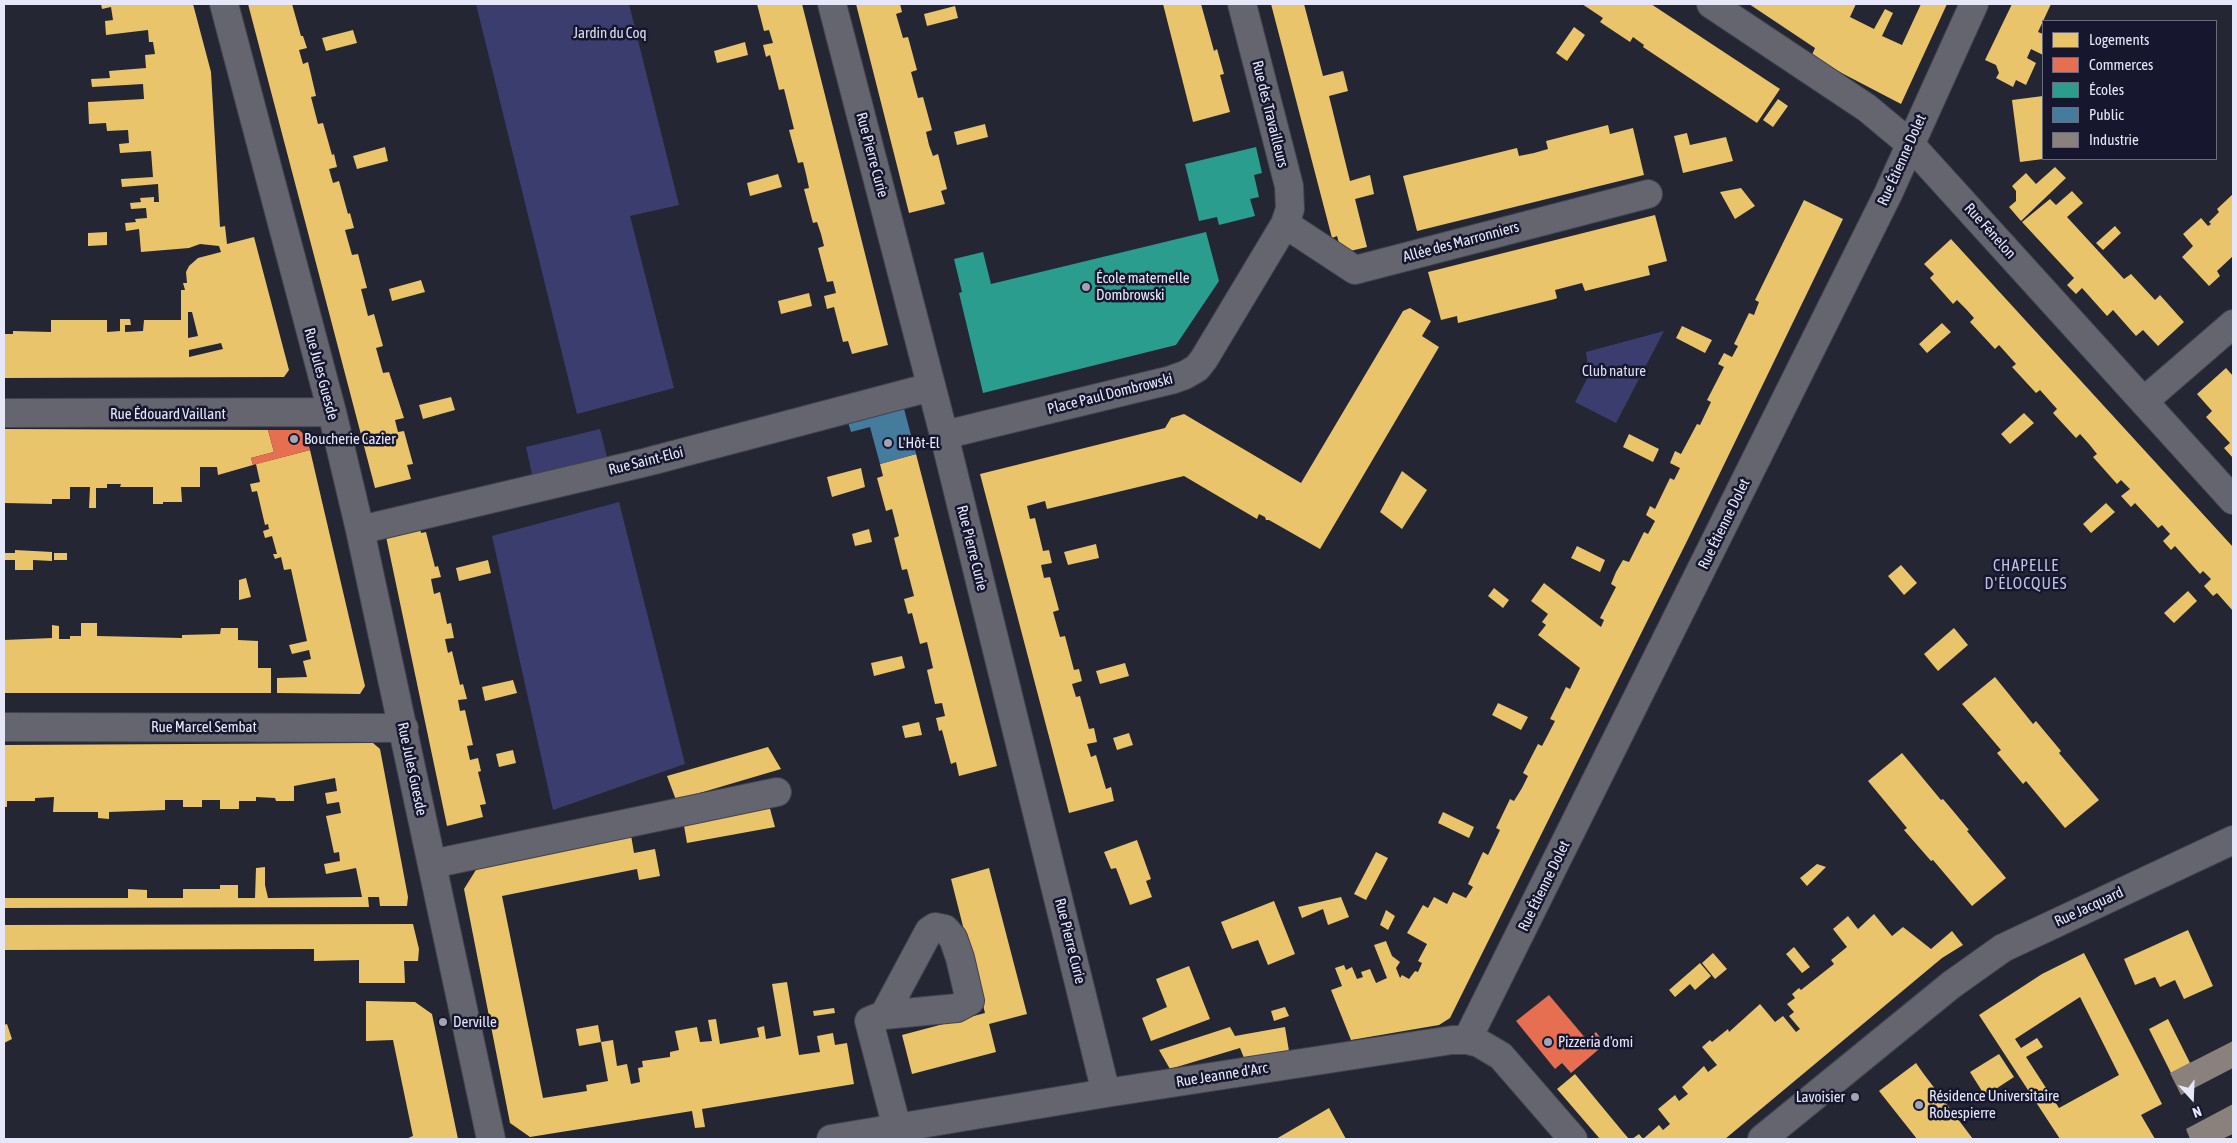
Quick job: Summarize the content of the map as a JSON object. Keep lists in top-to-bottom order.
{
  "streets": {
    "street": [
      "Rue des Travailleurs",
      "Rue Pierre Curie",
      "Rue Étienne Dolet",
      "Rue Fénelon",
      "Allée des Marronniers",
      "Rue Jules Guesde",
      "Place Paul Dombrowski",
      "Rue Édouard Vaillant",
      "Rue Saint-Eloi",
      "Rue Marcel Sembat",
      "Rue Jacquard",
      "Rue Jeanne d'Arc"
    ]
  },
  "crossings": [
    ["Rue des Travailleurs", "Allée des Marronniers"],
    ["Rue des Travailleurs", "Place Paul Dombrowski"],
    ["Rue Pierre Curie", "Place Paul Dombrowski"],
    ["Rue Pierre Curie", "Rue Saint-Eloi"],
    ["Rue Pierre Curie", "Rue Jeanne d'Arc"],
    ["Rue Étienne Dolet", "Rue Fénelon"],
    ["Rue Étienne Dolet", "Rue Jeanne d'Arc"],
    ["Allée des Marronniers", "Place Paul Dombrowski"],
    ["Rue Jules Guesde", "Rue Édouard Vaillant"],
    ["Rue Jules Guesde", "Rue Saint-Eloi"],
    ["Rue Jules Guesde", "Rue Marcel Sembat"]
  ],
  "districts": ["CHAPELLE D'ÉLOCQUES"],
  "parks": ["Jardin du Coq", "Club nature"],
  "places": [
    "École maternelle Dombrowski",
    "Boucherie Cazier",
    "L'Hôt-El",
    "Derville",
    "Pizzeria d'omi",
    "Lavoisier",
    "Résidence Universitaire Robespierre"
  ],
  "legend": [
    "Logements",
    "Commerces",
    "Écoles",
    "Public",
    "Industrie"
  ],
  "north": "bottom"
}
